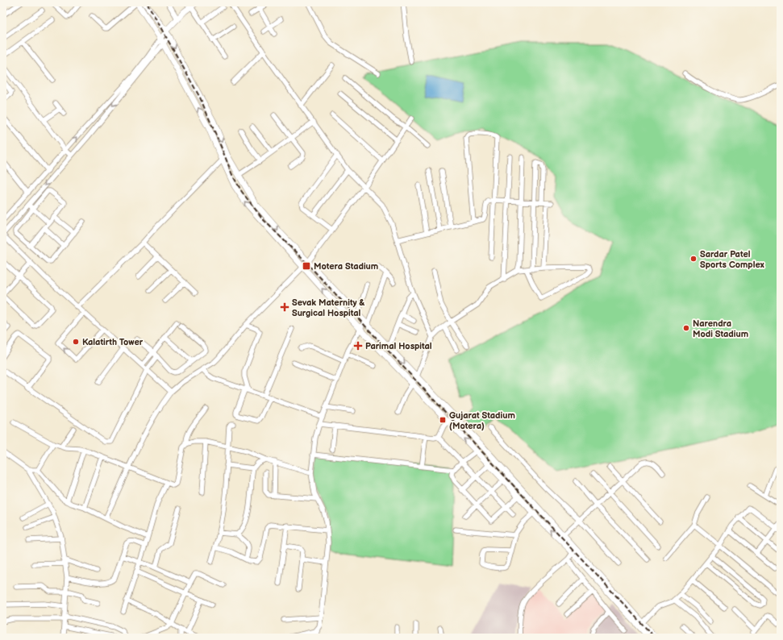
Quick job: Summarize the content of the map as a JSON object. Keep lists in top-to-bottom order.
{
  "places": {
    "other": ["Sardar Patel Sports Complex", "Narendra Modi Stadium", "Kalatirth Tower"],
    "transit": ["Motera Stadium", "Gujarat Stadium (Motera)"],
    "health": ["Sevak Maternity & Surgical Hospital", "Parimal Hospital"]
  }
}
